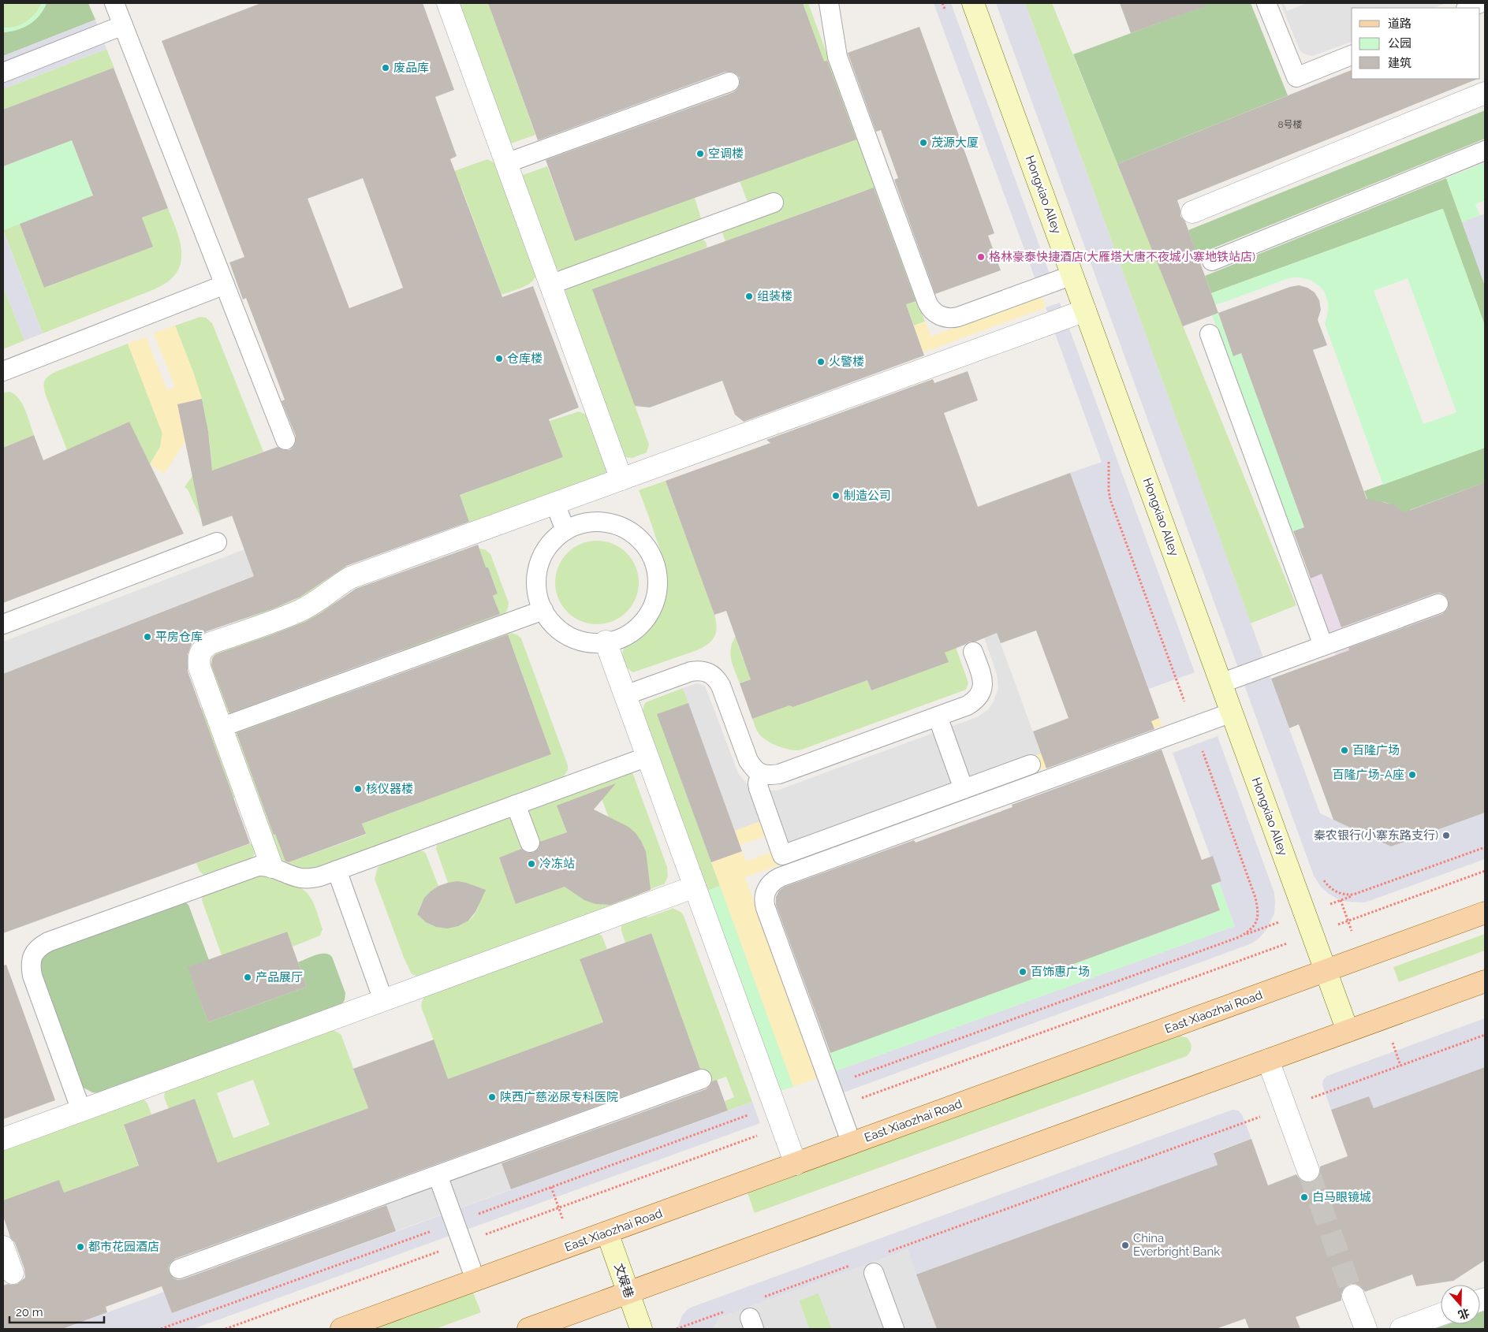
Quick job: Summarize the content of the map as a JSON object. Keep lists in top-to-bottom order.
{
  "streets": {
    "main road": ["East Xiaozhai Road"],
    "street": ["Hongxiao Alley", "文娱巷"]
  },
  "crossings": [
    ["Hongxiao Alley", "East Xiaozhai Road"],
    ["East Xiaozhai Road", "文娱巷"]
  ],
  "places": [
    "废品库",
    "茂源大厦",
    "空调楼",
    "格林豪泰快捷酒店(大雁塔大唐不夜城小寨地铁站店)",
    "组装楼",
    "仓库楼",
    "火警楼",
    "制造公司",
    "平房仓库",
    "百隆广场",
    "百隆广场-A座",
    "核仪器楼",
    "秦农银行(小寨东路支行)",
    "冷冻站",
    "百饰惠广场",
    "产品展厅",
    "陕西广慈泌尿专科医院",
    "白马眼镜城",
    "China Everbright Bank",
    "都市花园酒店"
  ],
  "house_numbers": ["8号楼"],
  "legend": ["道路", "公园", "建筑"],
  "scale_bar": "20 m",
  "north": "bottom"
}
